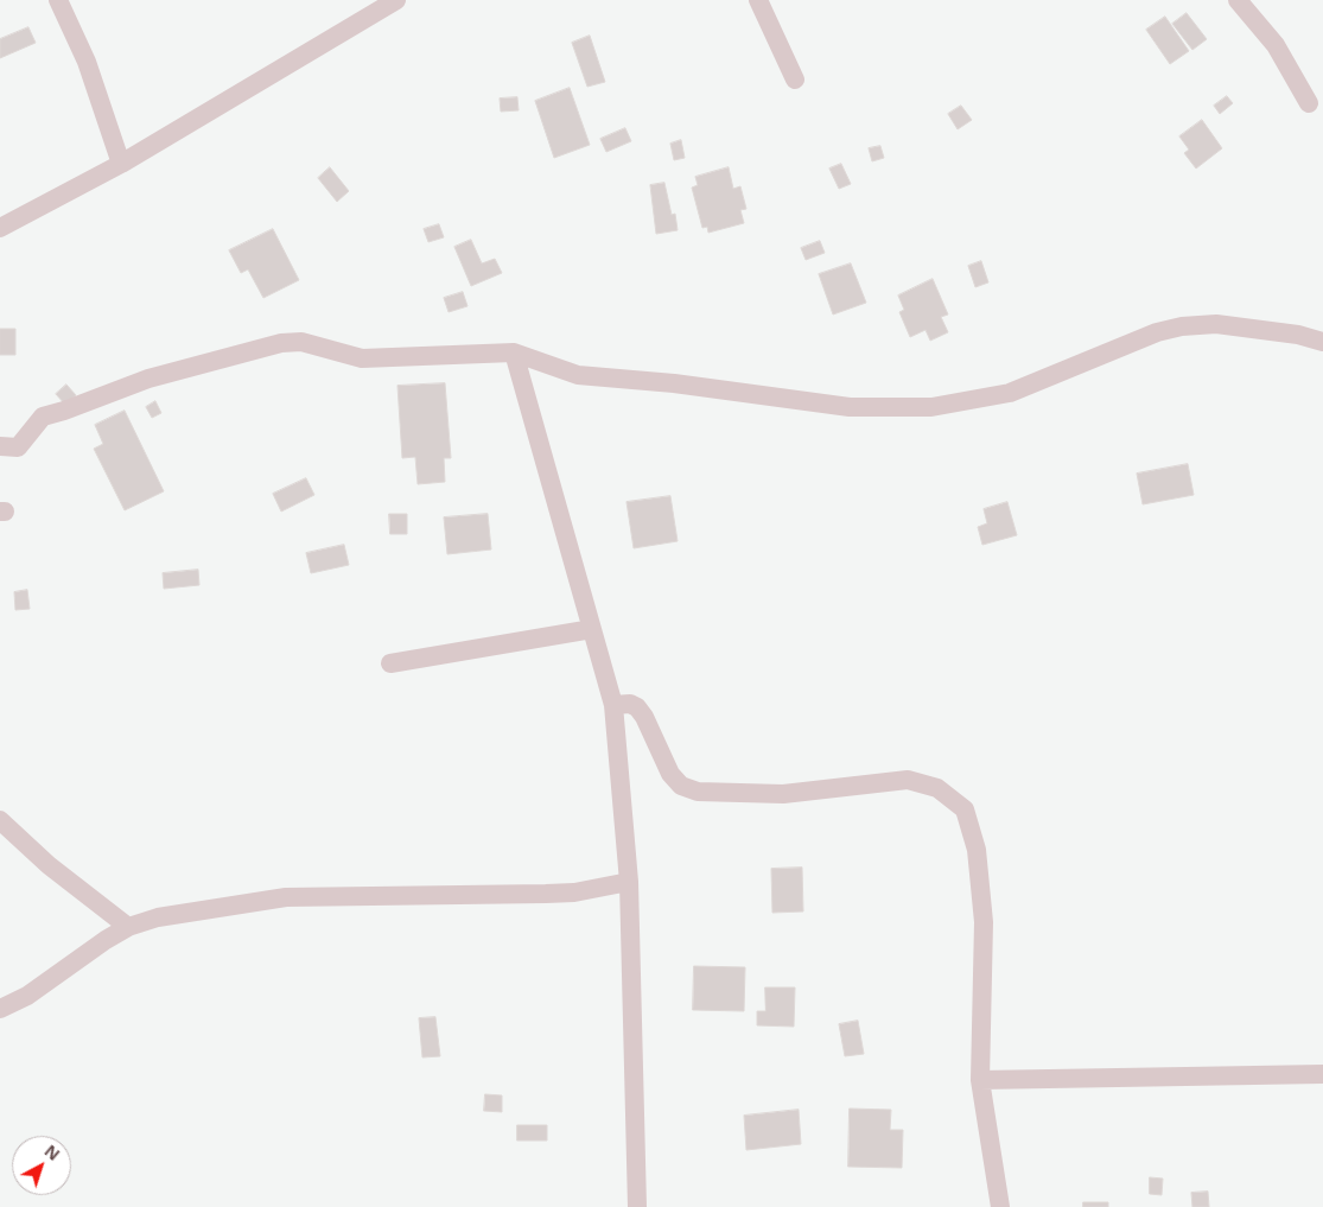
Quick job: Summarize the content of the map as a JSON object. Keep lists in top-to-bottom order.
{
  "north": "top right"
}
